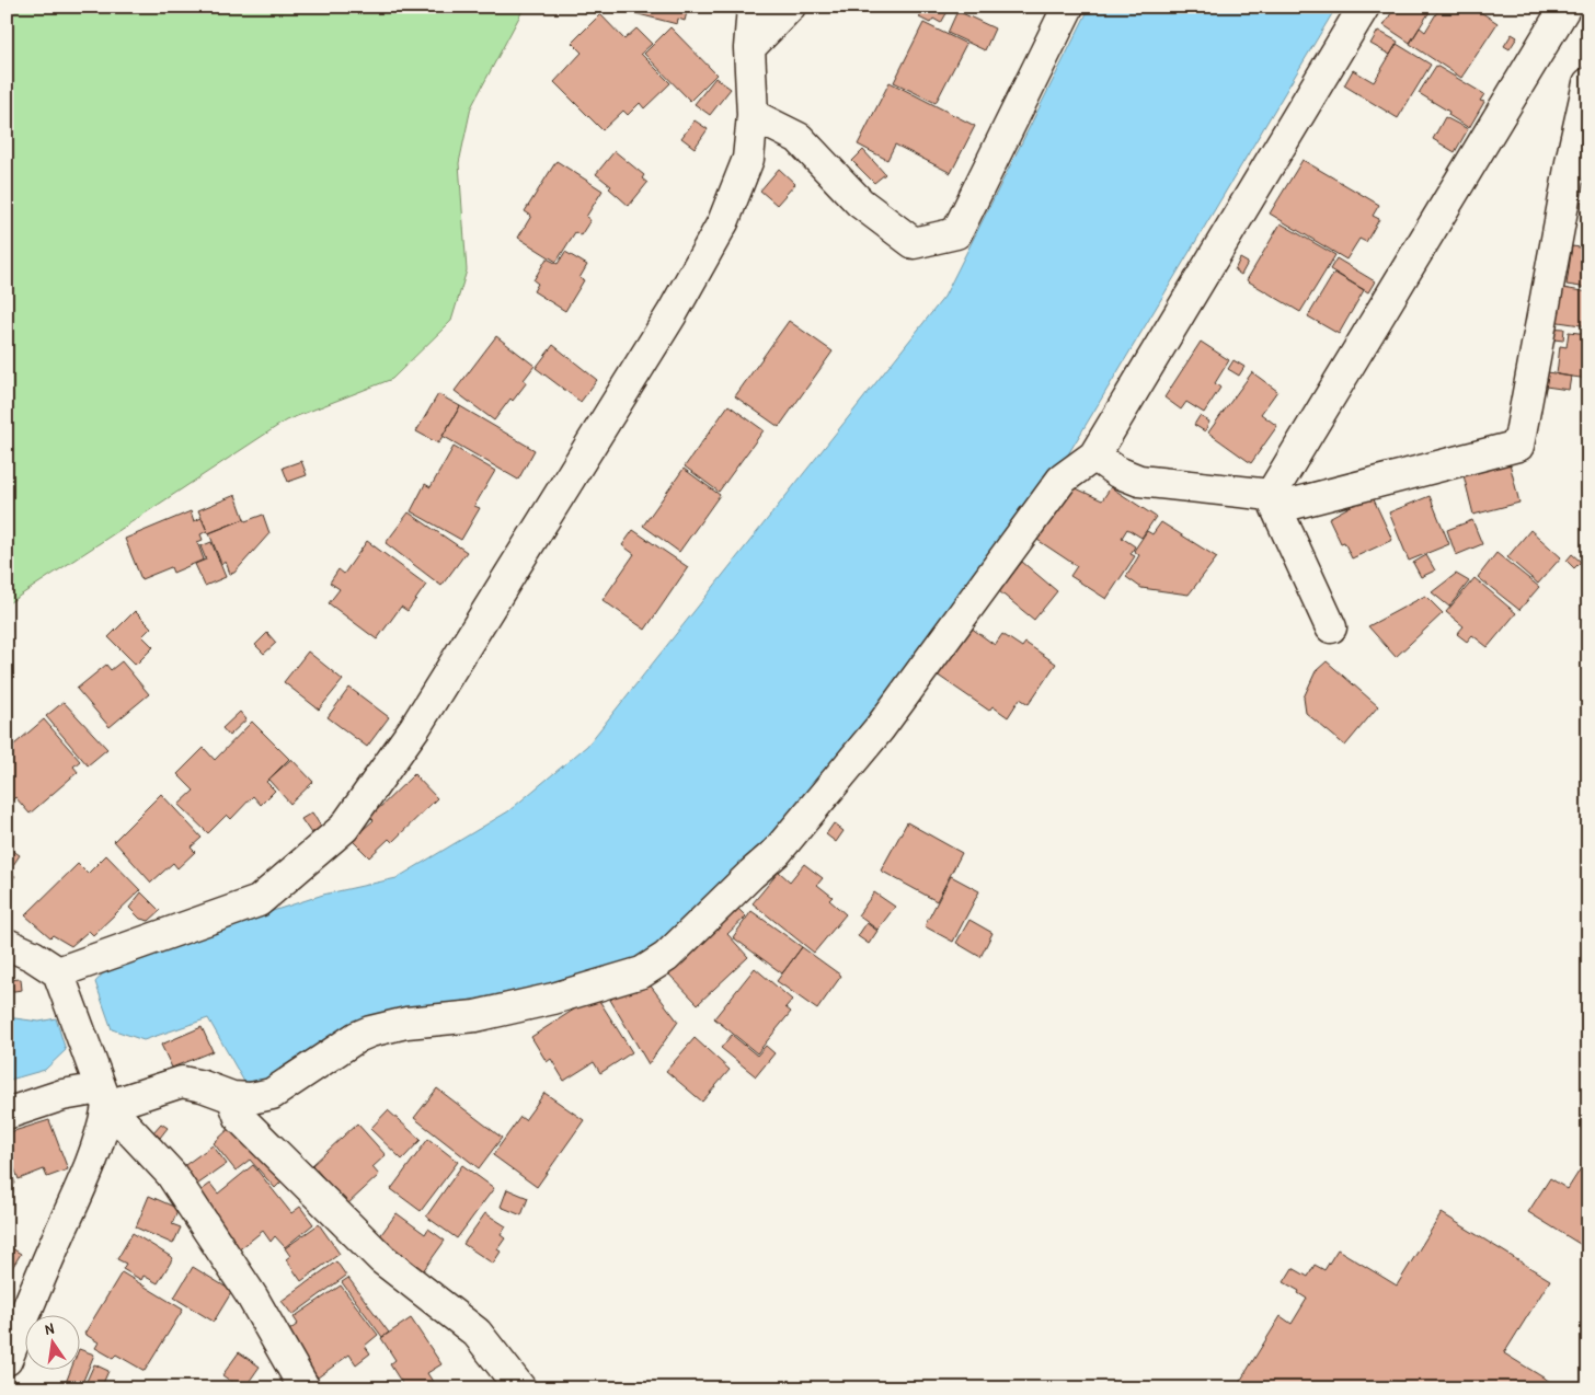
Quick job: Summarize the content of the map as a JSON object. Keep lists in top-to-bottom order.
{
  "north": "top"
}
